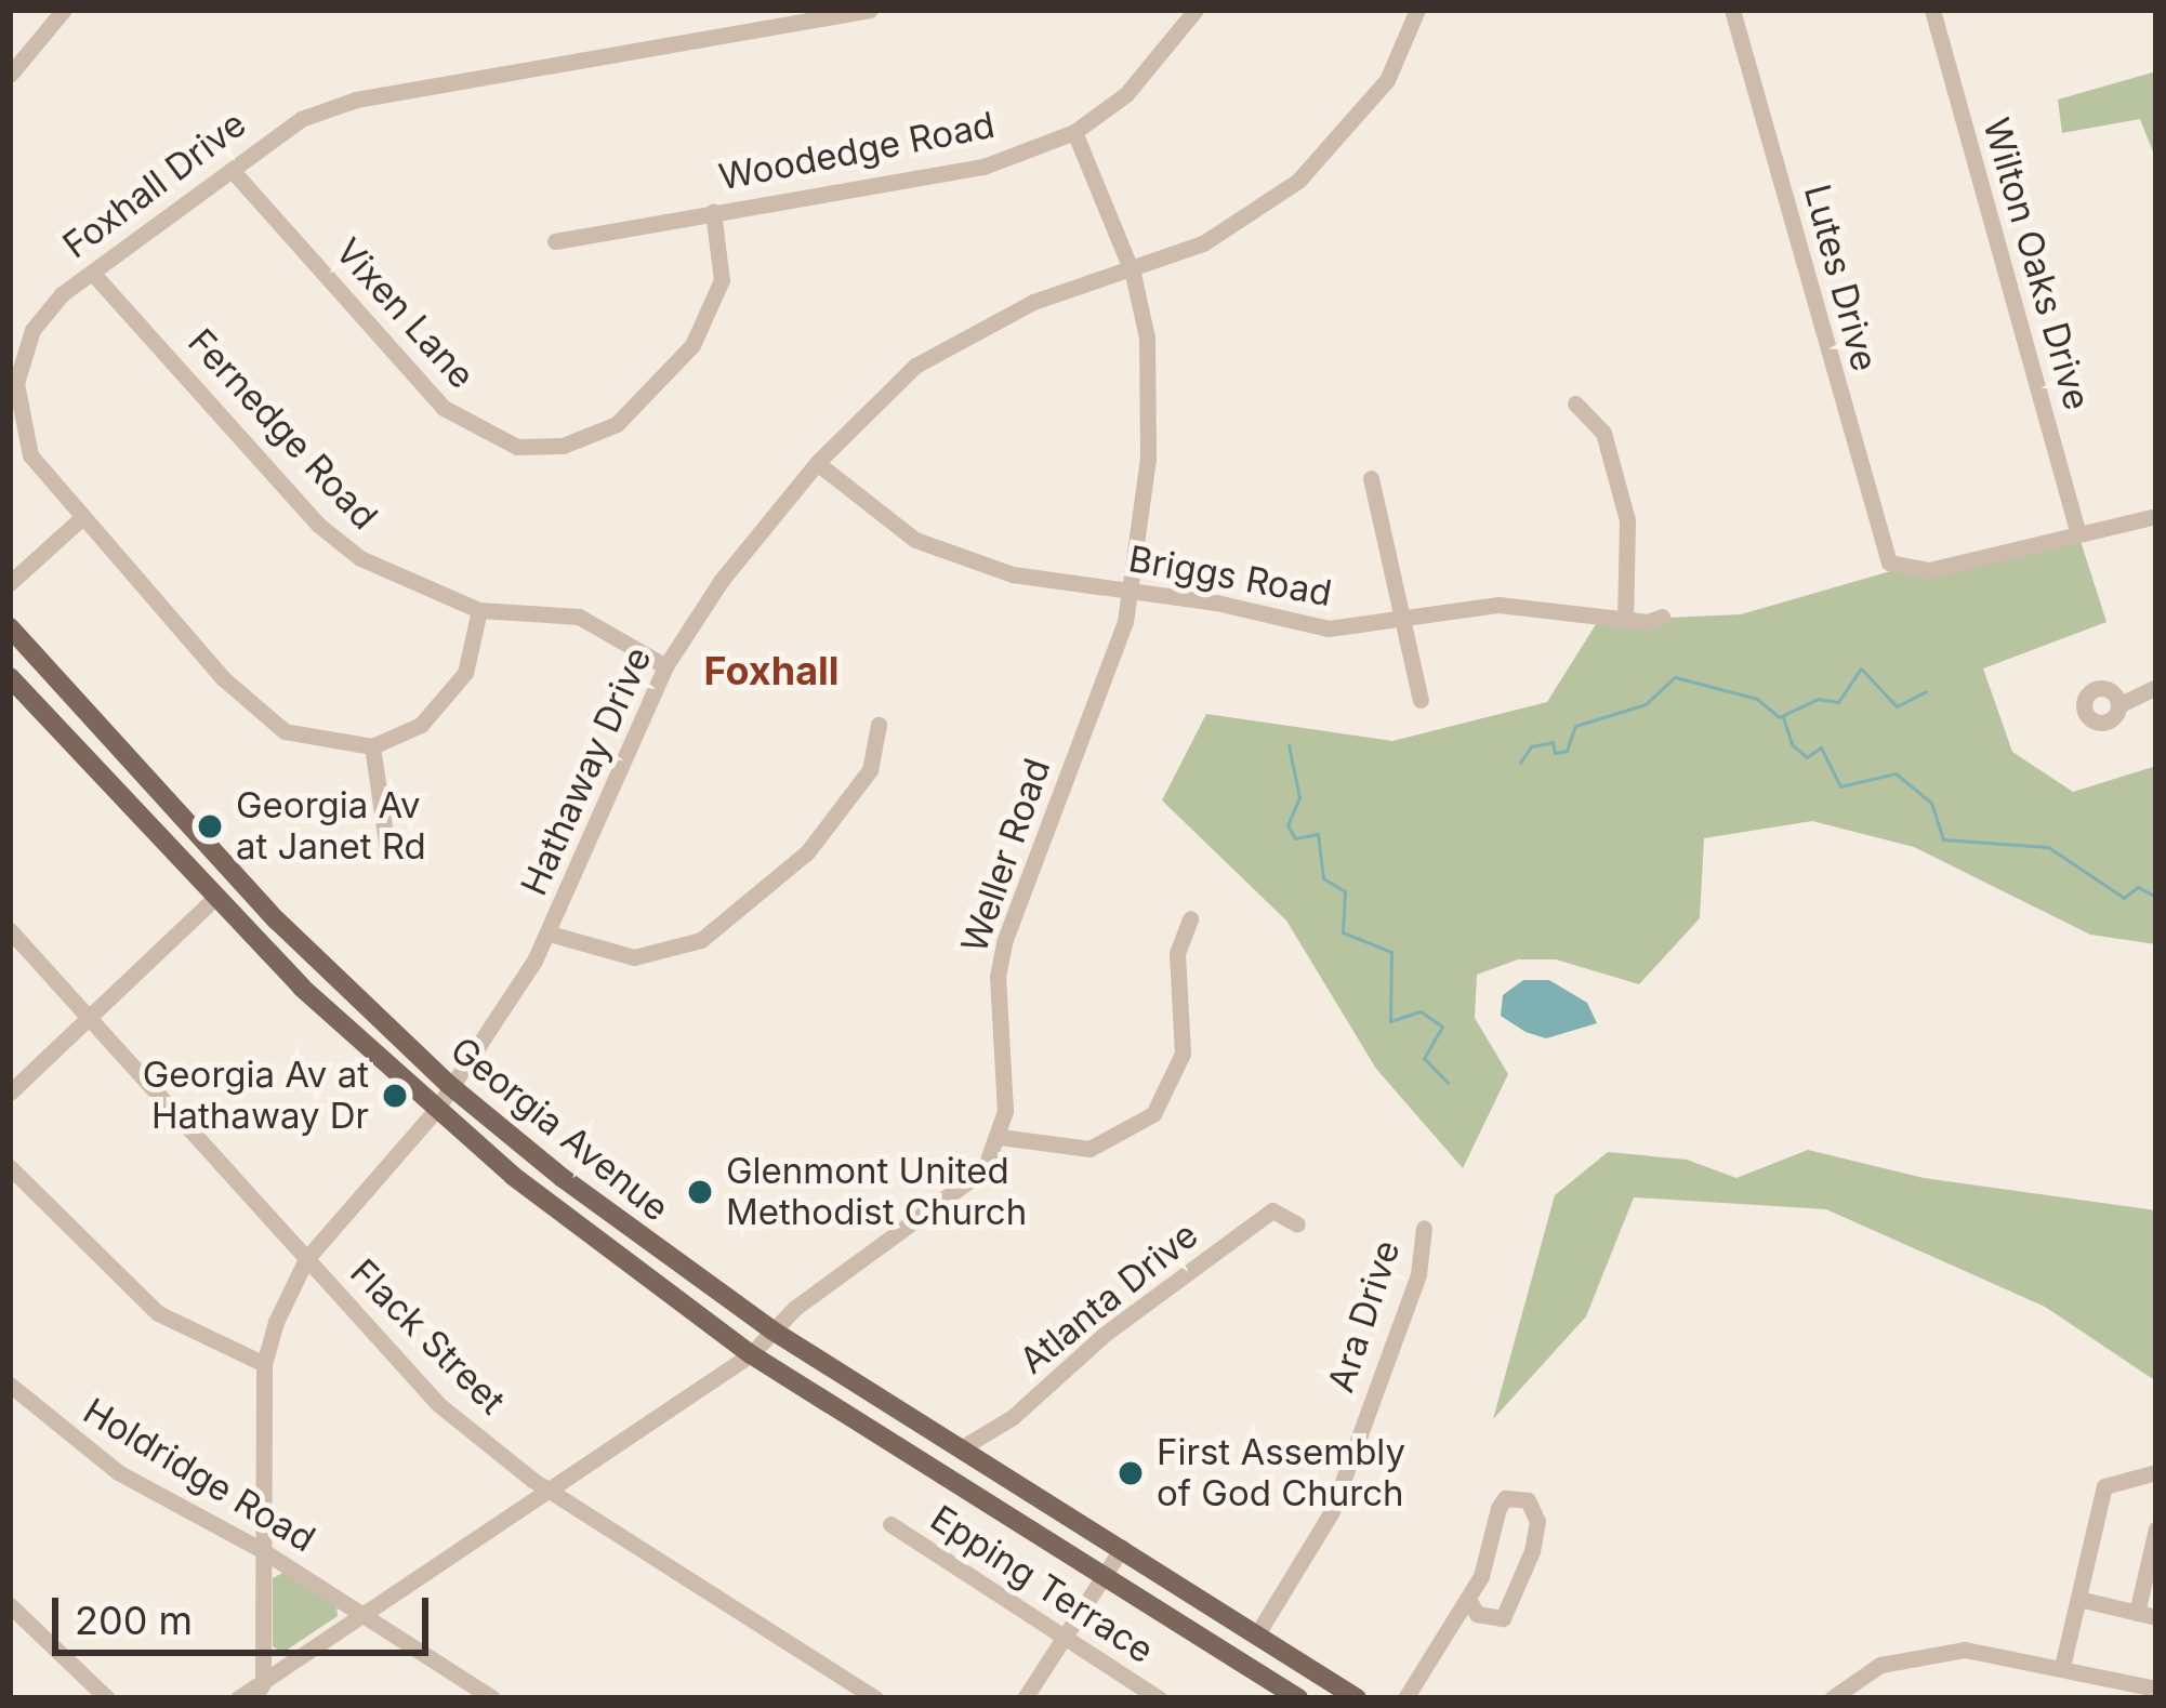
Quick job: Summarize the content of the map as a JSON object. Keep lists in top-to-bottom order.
{
  "streets": {
    "main road": ["Georgia Avenue"],
    "street": [
      "Woodedge Road",
      "Foxhall Drive",
      "Wilton Oaks Drive",
      "Lutes Drive",
      "Vixen Lane",
      "Fernedge Road",
      "Briggs Road",
      "Hathaway Drive",
      "Weller Road",
      "Atlanta Drive",
      "Ara Drive",
      "Flack Street",
      "Holdridge Road",
      "Epping Terrace"
    ]
  },
  "crossings": [
    ["Woodedge Road", "Vixen Lane"],
    ["Woodedge Road", "Weller Road"],
    ["Foxhall Drive", "Vixen Lane"],
    ["Foxhall Drive", "Fernedge Road"],
    ["Wilton Oaks Drive", "Lutes Drive"],
    ["Fernedge Road", "Hathaway Drive"],
    ["Briggs Road", "Hathaway Drive"],
    ["Briggs Road", "Weller Road"],
    ["Hathaway Drive", "Weller Road"],
    ["Hathaway Drive", "Georgia Avenue"],
    ["Hathaway Drive", "Flack Street"],
    ["Hathaway Drive", "Holdridge Road"],
    ["Georgia Avenue", "Atlanta Drive"],
    ["Georgia Avenue", "Ara Drive"]
  ],
  "districts": ["Foxhall"],
  "places": [
    "Georgia Av at Janet Rd",
    "Georgia Av at Hathaway Dr",
    "Glenmont United Methodist Church",
    "First Assembly of God Church"
  ],
  "scale_bar": "200 m"
}
